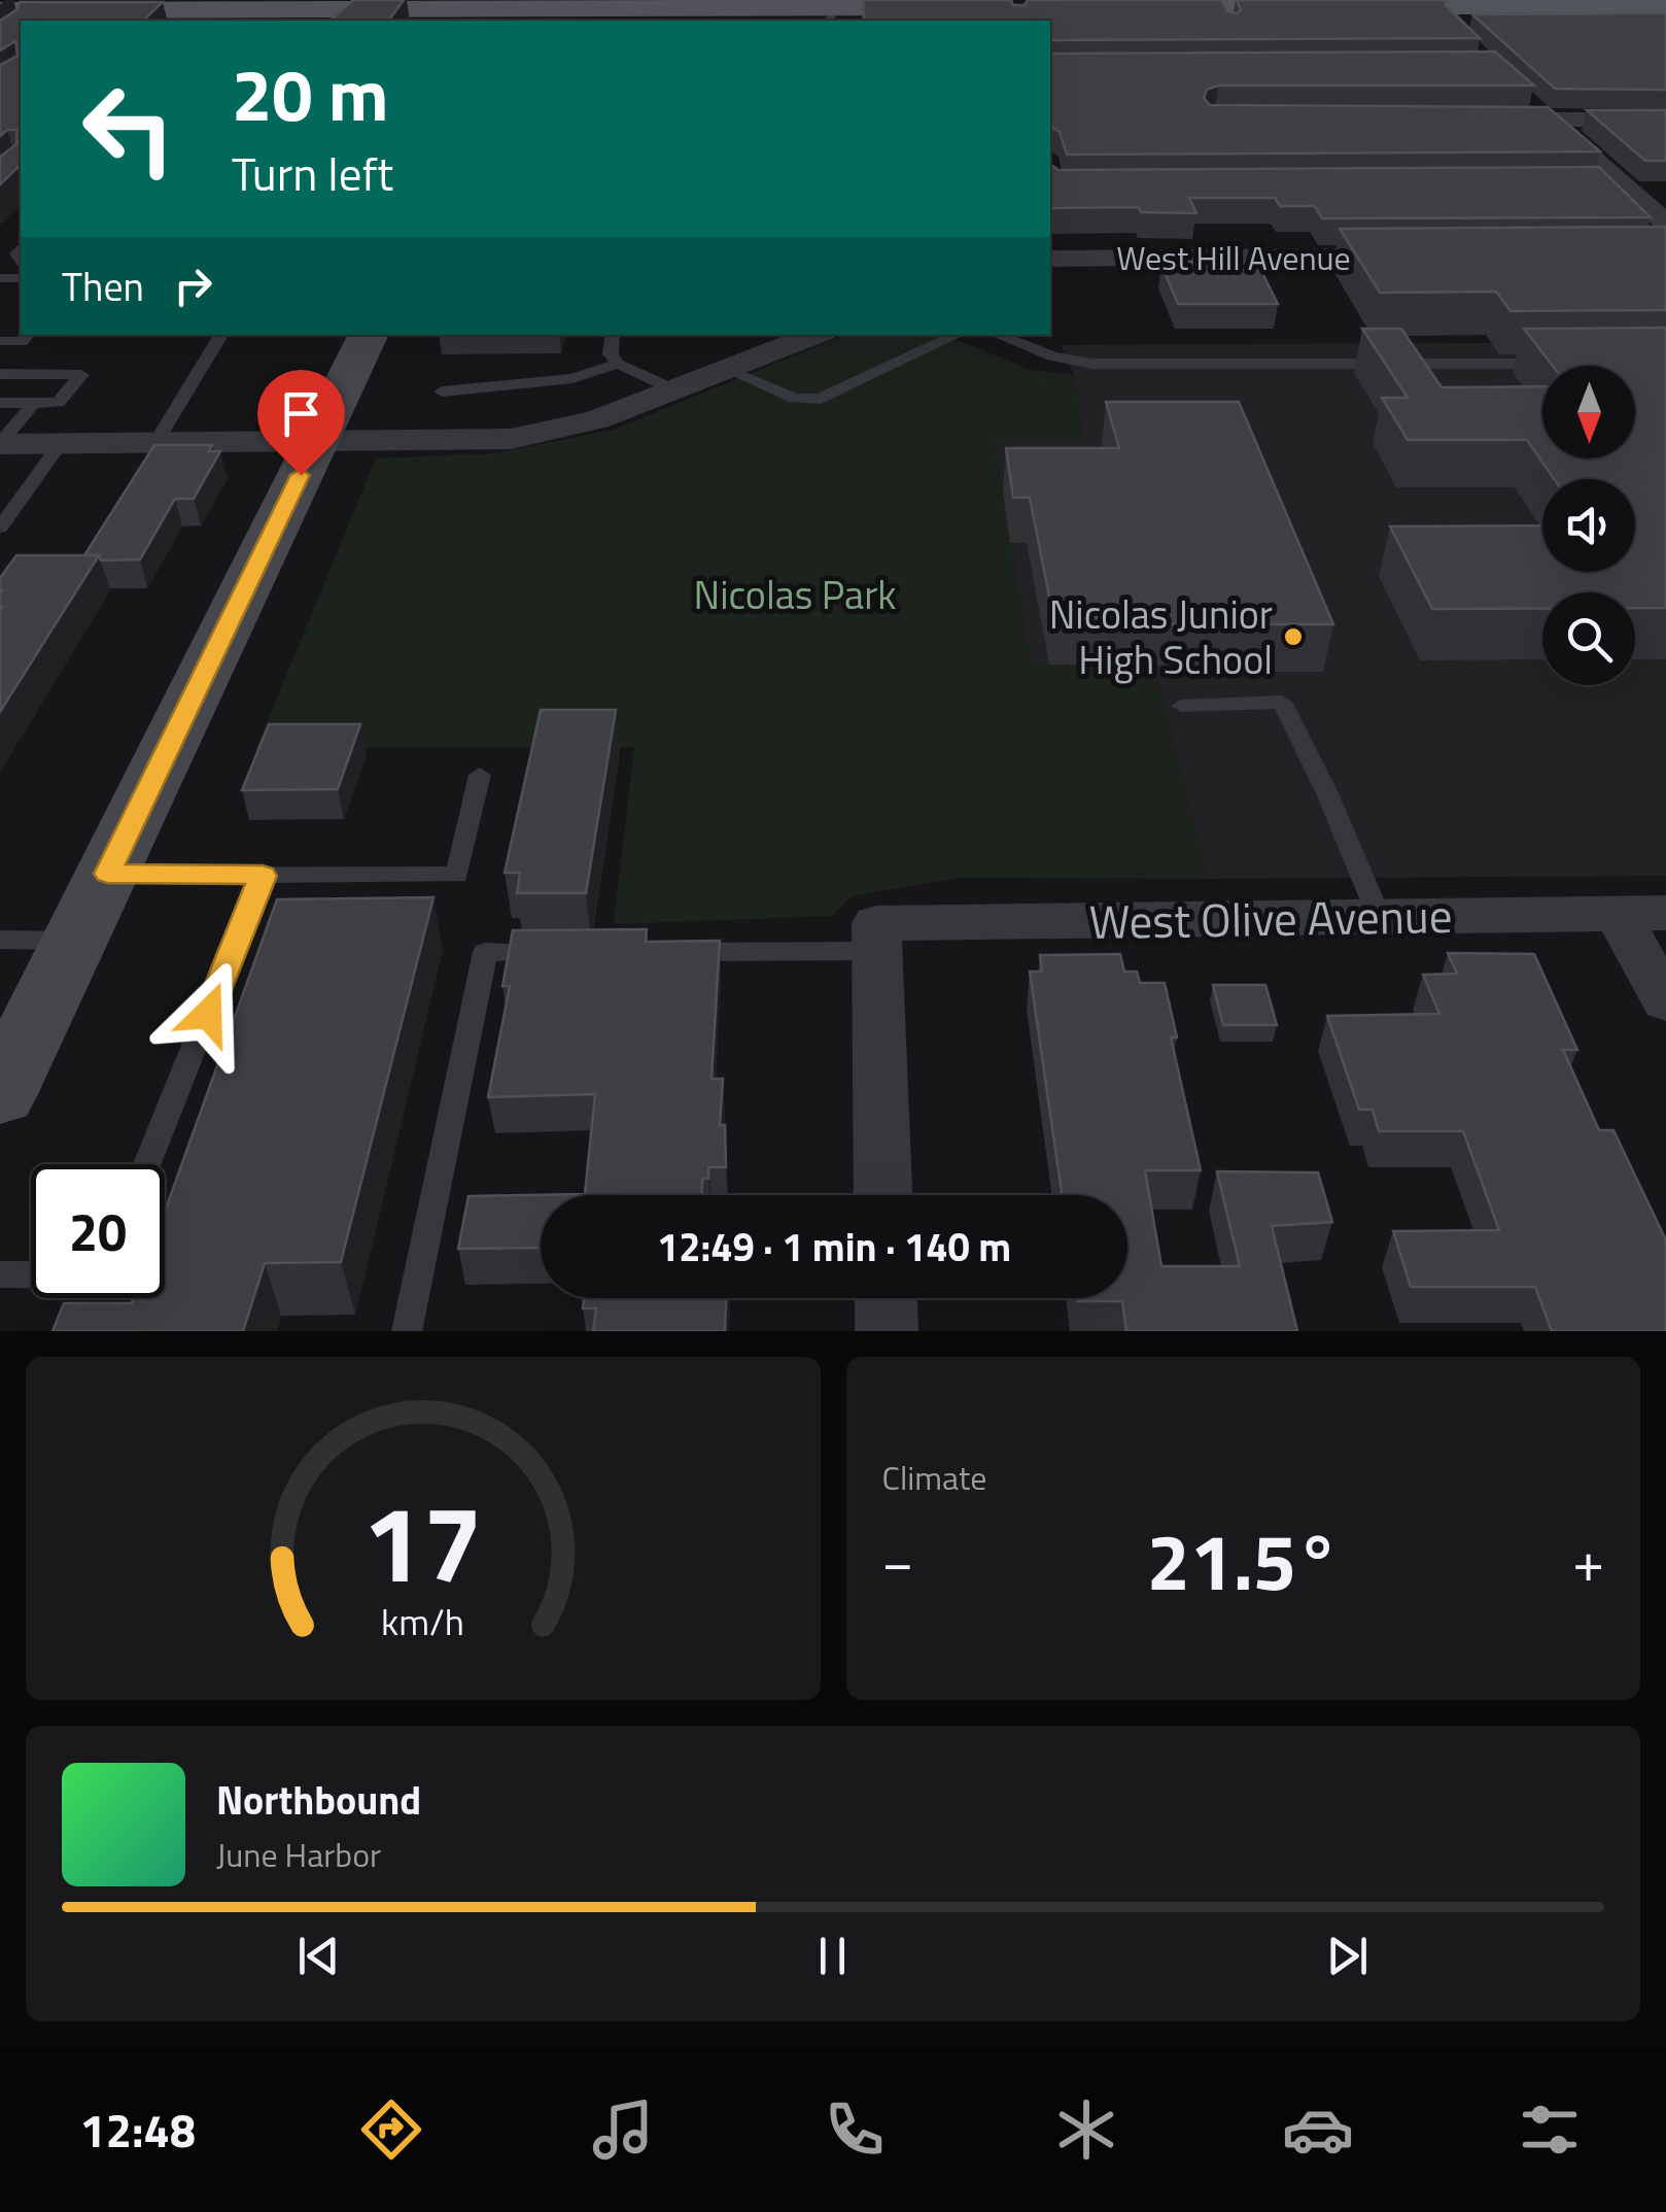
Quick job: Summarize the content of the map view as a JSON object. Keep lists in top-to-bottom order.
{
  "streets": {
    "street": ["West Hill Avenue", "West Olive Avenue"]
  },
  "parks": ["Nicolas Park"],
  "places": ["Nicolas Junior High School"],
  "north": "bottom",
  "page": {
    "turn": ["20 m", "Turn left"],
    "then": "Then",
    "limit": "20",
    "trip": "12:49 · 1 min · 140 m",
    "tile": "Climate",
    "heat": ["−", "21.5°", "+"],
    "song": ["Northbound", "June Harbor"],
    "tabs": "12:48",
    "gauge": ["17", "km/h"]
  }
}
